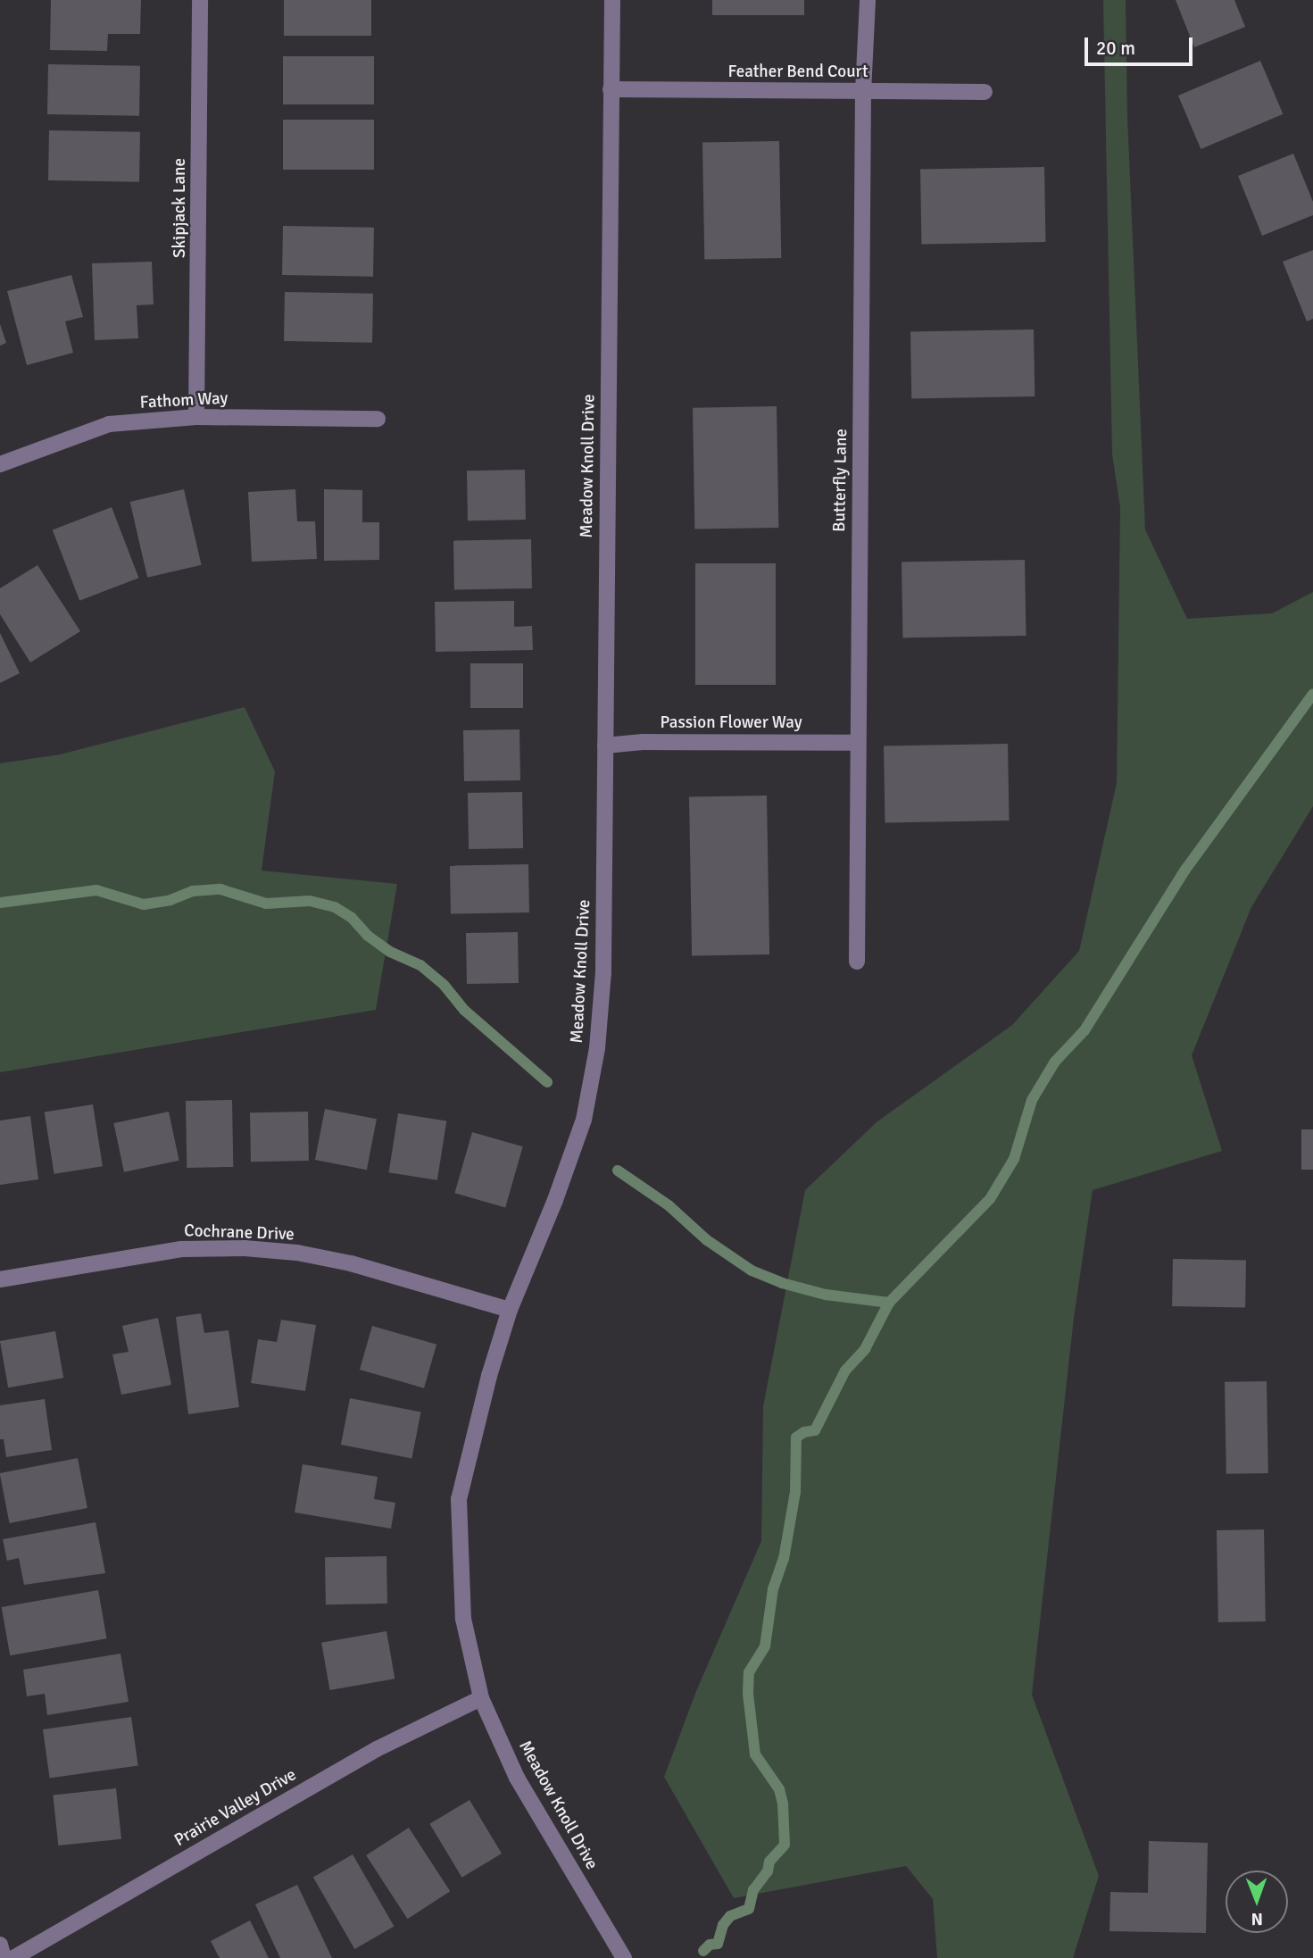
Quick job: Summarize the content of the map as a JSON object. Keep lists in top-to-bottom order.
{
  "streets": {
    "street": [
      "Feather Bend Court",
      "Skipjack Lane",
      "Fathom Way",
      "Meadow Knoll Drive",
      "Butterfly Lane",
      "Passion Flower Way",
      "Cochrane Drive",
      "Prairie Valley Drive"
    ]
  },
  "crossings": [
    ["Feather Bend Court", "Meadow Knoll Drive"],
    ["Feather Bend Court", "Butterfly Lane"],
    ["Skipjack Lane", "Fathom Way"],
    ["Meadow Knoll Drive", "Passion Flower Way"],
    ["Meadow Knoll Drive", "Cochrane Drive"],
    ["Meadow Knoll Drive", "Prairie Valley Drive"],
    ["Butterfly Lane", "Passion Flower Way"]
  ],
  "scale_bar": "20 m",
  "north": "bottom"
}
